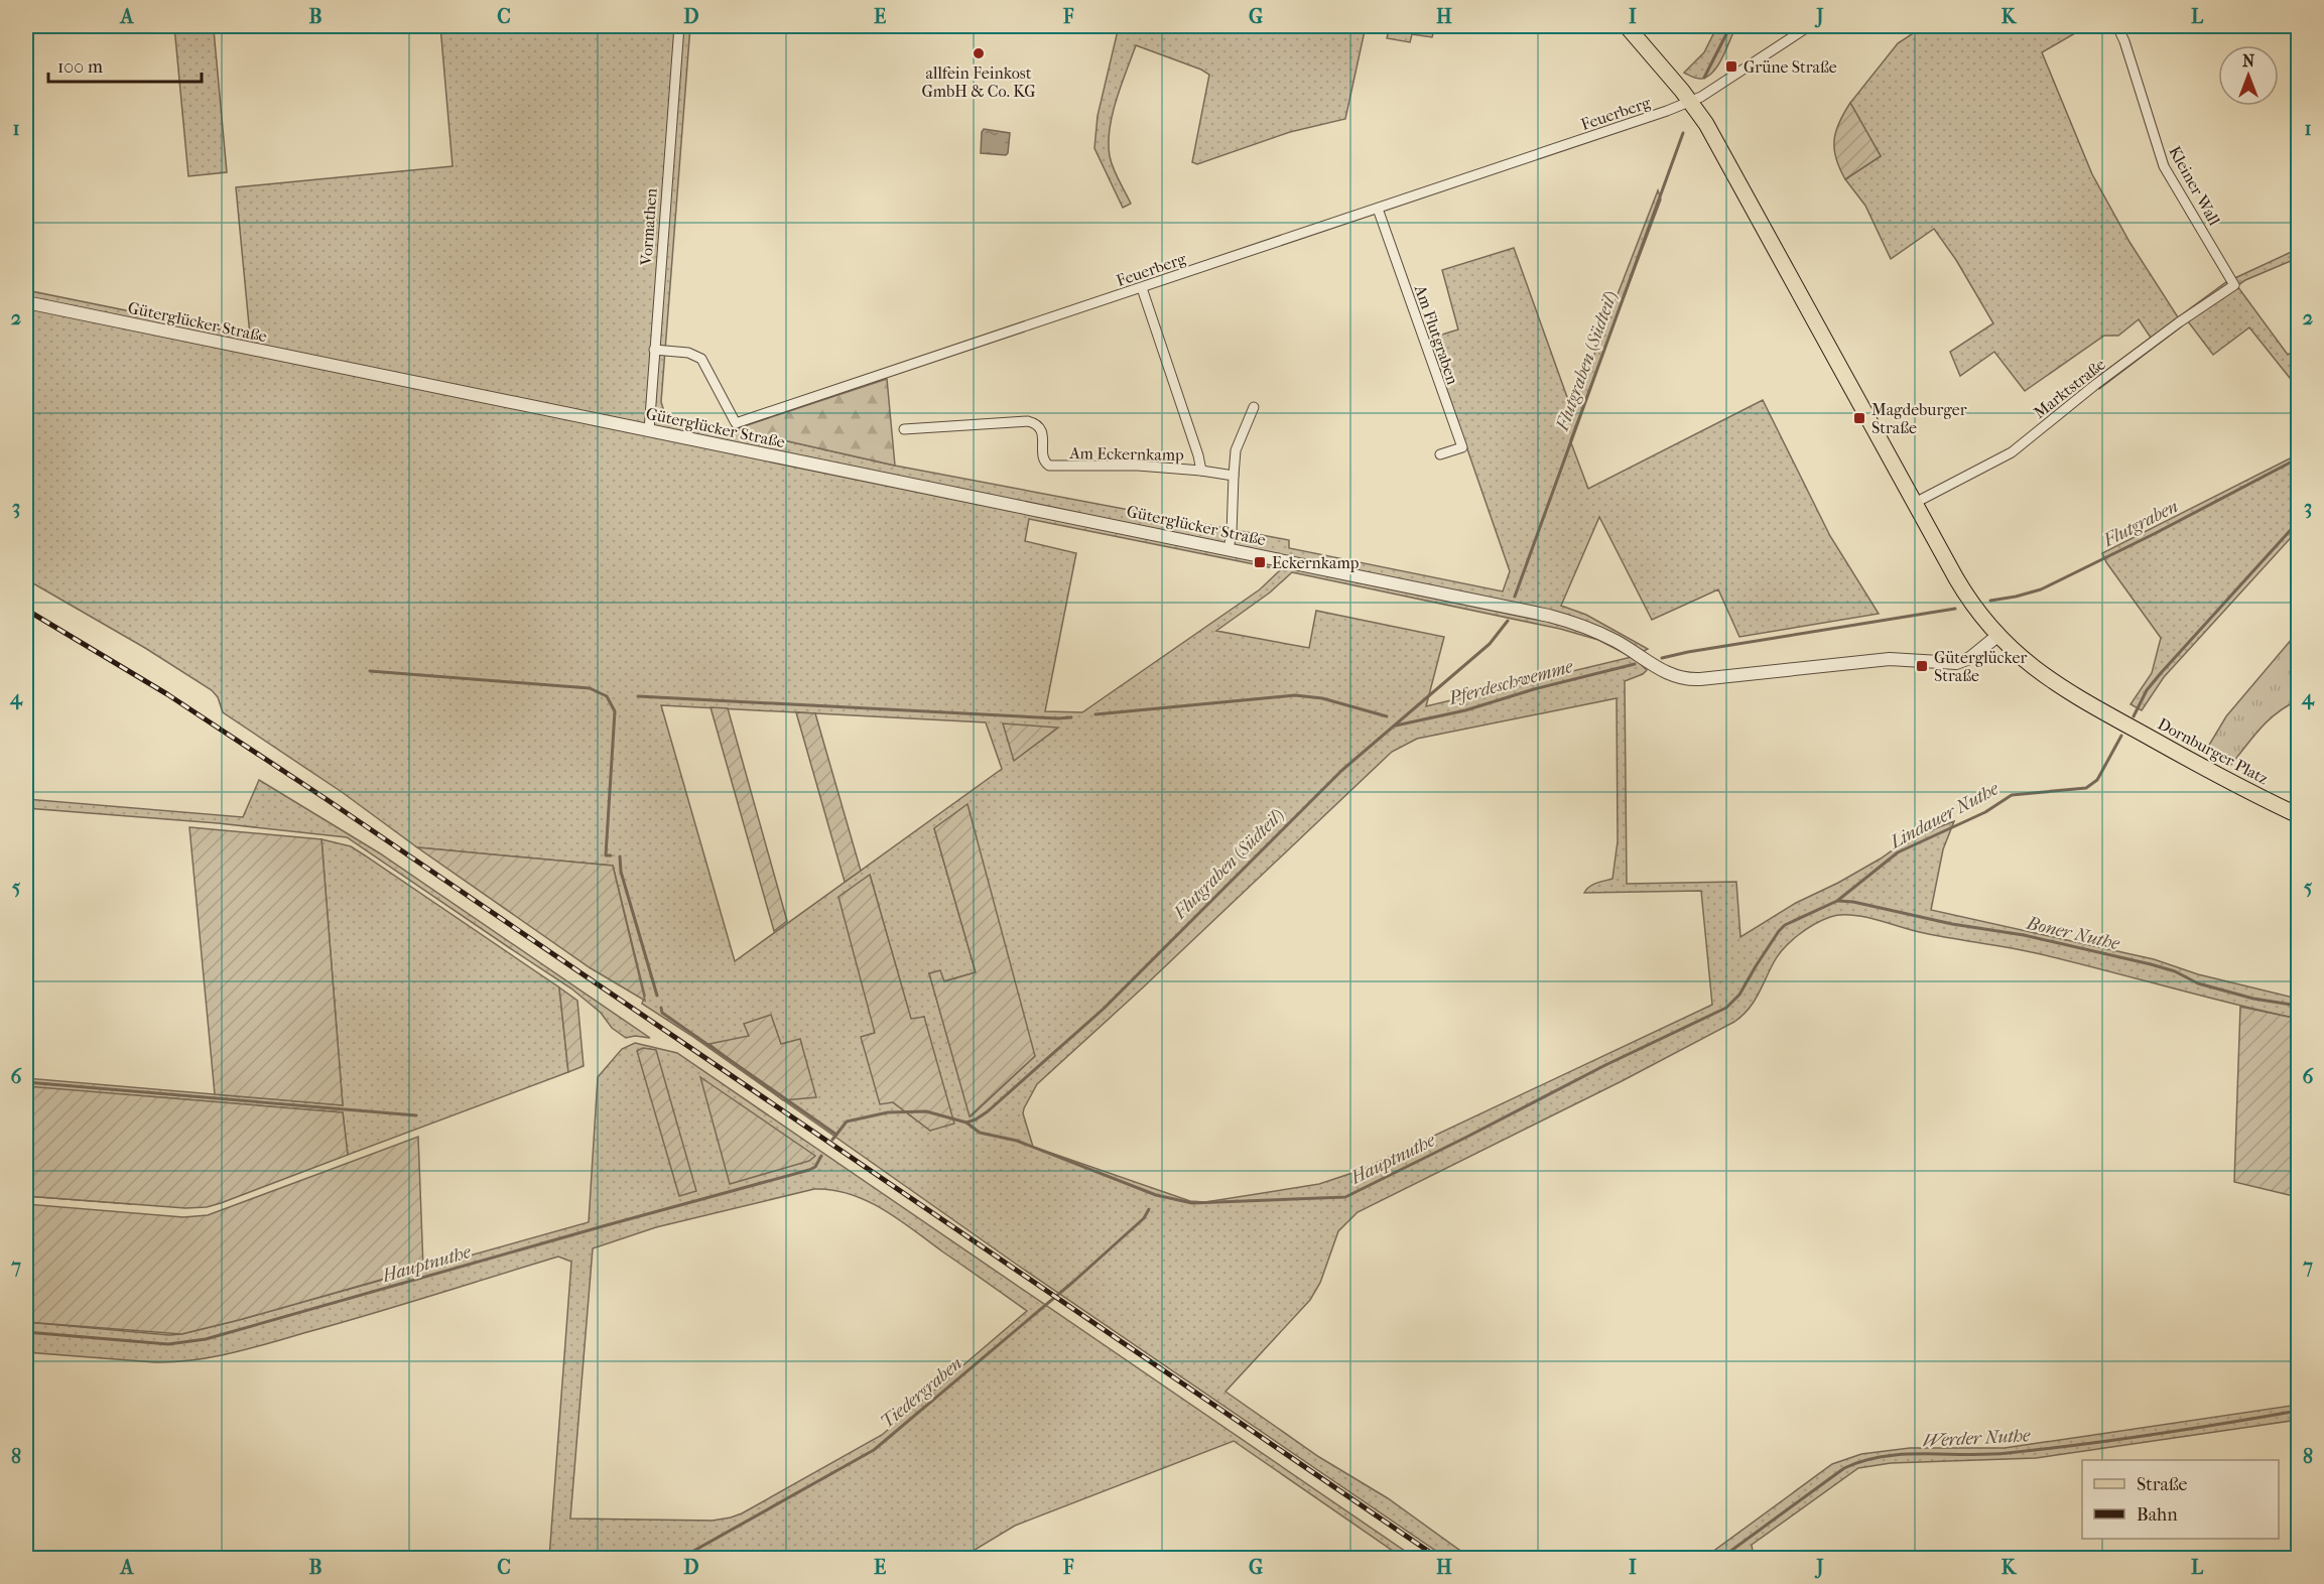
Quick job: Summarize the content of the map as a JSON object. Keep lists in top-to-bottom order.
{
  "streets": {
    "main road": ["Dornburger Platz"],
    "street": [
      "Feuerberg",
      "Kleiner Wall",
      "Vormathen",
      "Güterglücker Straße",
      "Am Flutgraben",
      "Marktstraße",
      "Am Eckernkamp"
    ]
  },
  "crossings": [
    ["Feuerberg", "Vormathen"],
    ["Feuerberg", "Am Flutgraben"],
    ["Feuerberg", "Am Eckernkamp"],
    ["Kleiner Wall", "Marktstraße"],
    ["Vormathen", "Güterglücker Straße"],
    ["Güterglücker Straße", "Dornburger Platz"]
  ],
  "water": [
    "Flutgraben (Südteil)",
    "Flutgraben",
    "Pferdeschwemme",
    "Lindauer Nuthe",
    "Boner Nuthe",
    "Hauptnuthe",
    "Tiedergraben",
    "Werder Nuthe"
  ],
  "places": {
    "other": ["allfein Feinkost GmbH & Co. KG"],
    "transit": [
      "Grüne Straße",
      "Magdeburger Straße",
      "Eckernkamp",
      "Güterglücker Straße"
    ]
  },
  "legend": ["Straße", "Bahn"],
  "scale_bar": "100 m",
  "north": "top",
  "grid": {
    "columns": [
      "A",
      "B",
      "C",
      "D",
      "E",
      "F",
      "G",
      "H",
      "I",
      "J",
      "K",
      "L"
    ],
    "rows": [
      "1",
      "2",
      "3",
      "4",
      "5",
      "6",
      "7",
      "8"
    ]
  }
}
